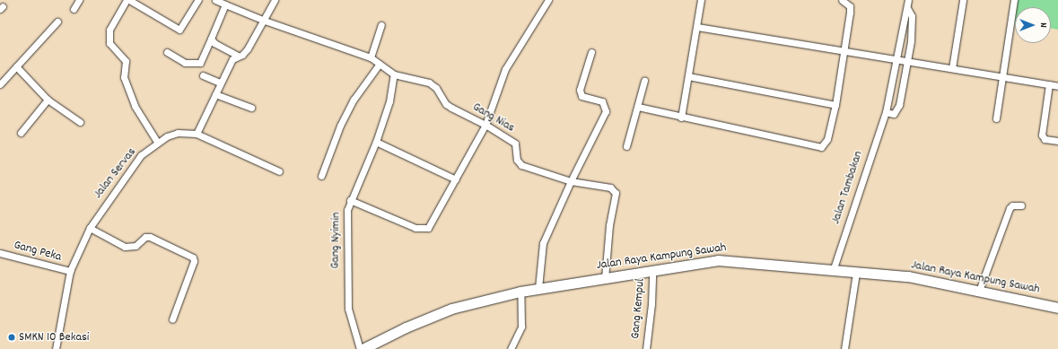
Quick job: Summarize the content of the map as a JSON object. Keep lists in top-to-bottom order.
{
  "streets": {
    "street": [
      "Gang Nias",
      "Jalan Servas",
      "Jalan Tambakan",
      "Gang Nyimin",
      "Gang Peka",
      "Jalan Raya Kampung Sawah",
      "Gang Kempul"
    ]
  },
  "crossings": [
    ["Gang Nias", "Gang Nyimin"],
    ["Gang Nias", "Jalan Raya Kampung Sawah"],
    ["Jalan Servas", "Gang Peka"],
    ["Jalan Tambakan", "Jalan Raya Kampung Sawah"],
    ["Jalan Raya Kampung Sawah", "Gang Kempul"]
  ],
  "places": ["SMKN 10 Bekasi"],
  "north": "right"
}
